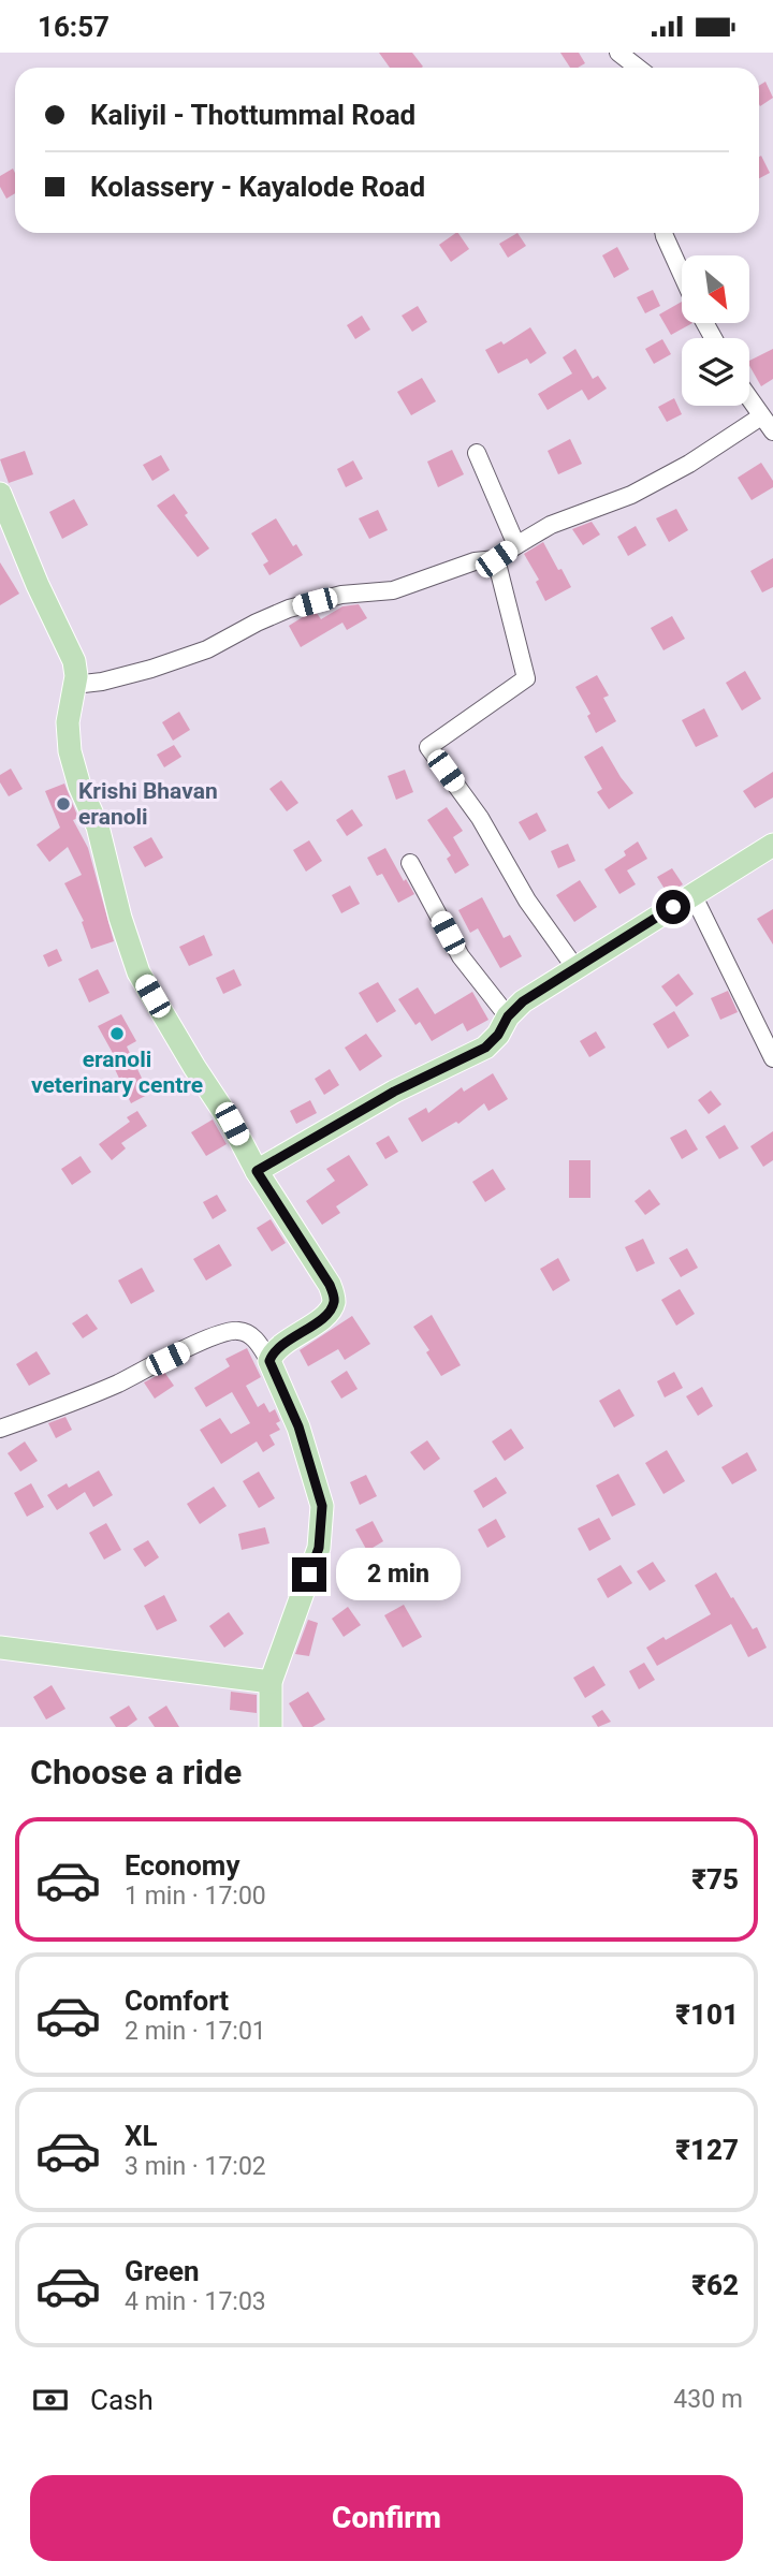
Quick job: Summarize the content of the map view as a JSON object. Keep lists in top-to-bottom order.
{
  "places": ["Krishi Bhavan eranoli", "eranoli veterinary centre"],
  "north": "bottom right",
  "page": {
    "status": "16:57",
    "banner": ["Kaliyil - Thottummal Road", "Kolassery - Kayalode Road"],
    "bubble": "2 min",
    "heading": "Choose a ride",
    "list": [
      {
        "name": "Economy",
        "note": "1 min · 17:00",
        "value": "₹75"
      },
      {
        "name": "Comfort",
        "note": "2 min · 17:01",
        "value": "₹101"
      },
      {
        "name": "XL",
        "note": "3 min · 17:02",
        "value": "₹127"
      },
      {
        "name": "Green",
        "note": "4 min · 17:03",
        "value": "₹62"
      }
    ],
    "pay": ["Cash", "430 m"],
    "buttons": "Confirm"
  }
}
